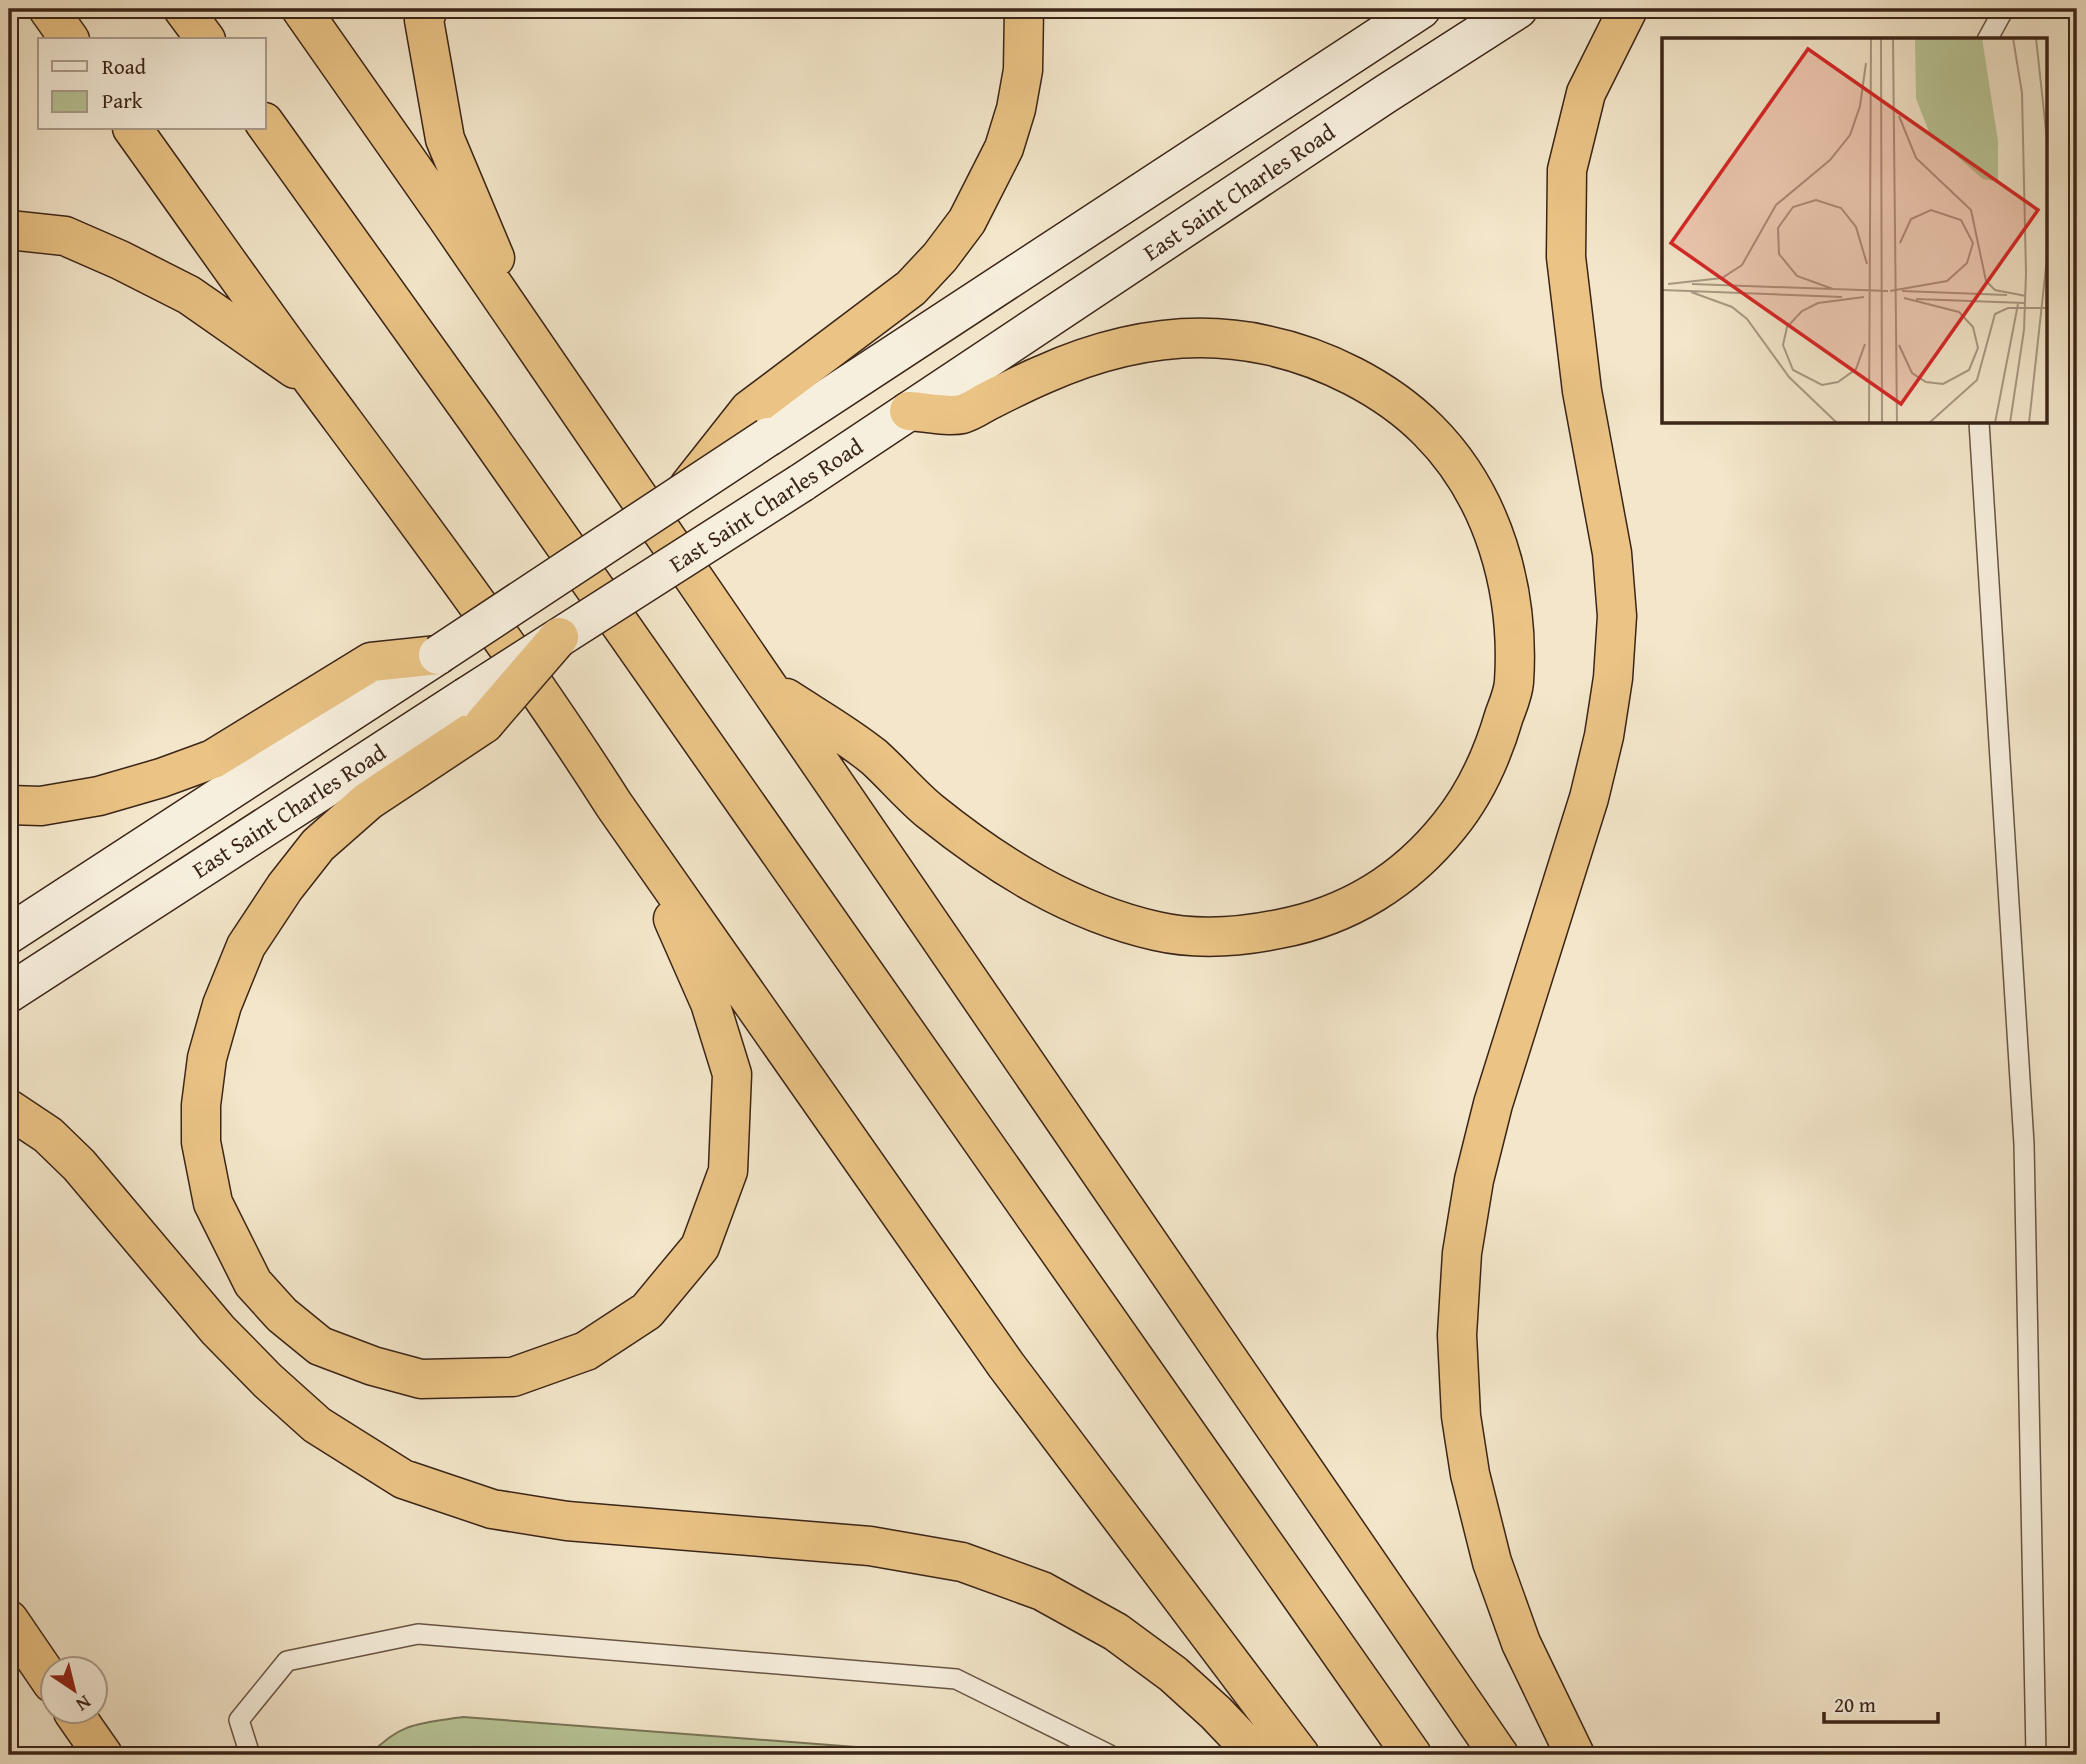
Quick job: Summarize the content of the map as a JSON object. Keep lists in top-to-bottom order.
{
  "streets": {
    "main road": ["East Saint Charles Road"]
  },
  "legend": ["Road", "Park"],
  "scale_bar": "20 m",
  "north": "bottom right"
}
